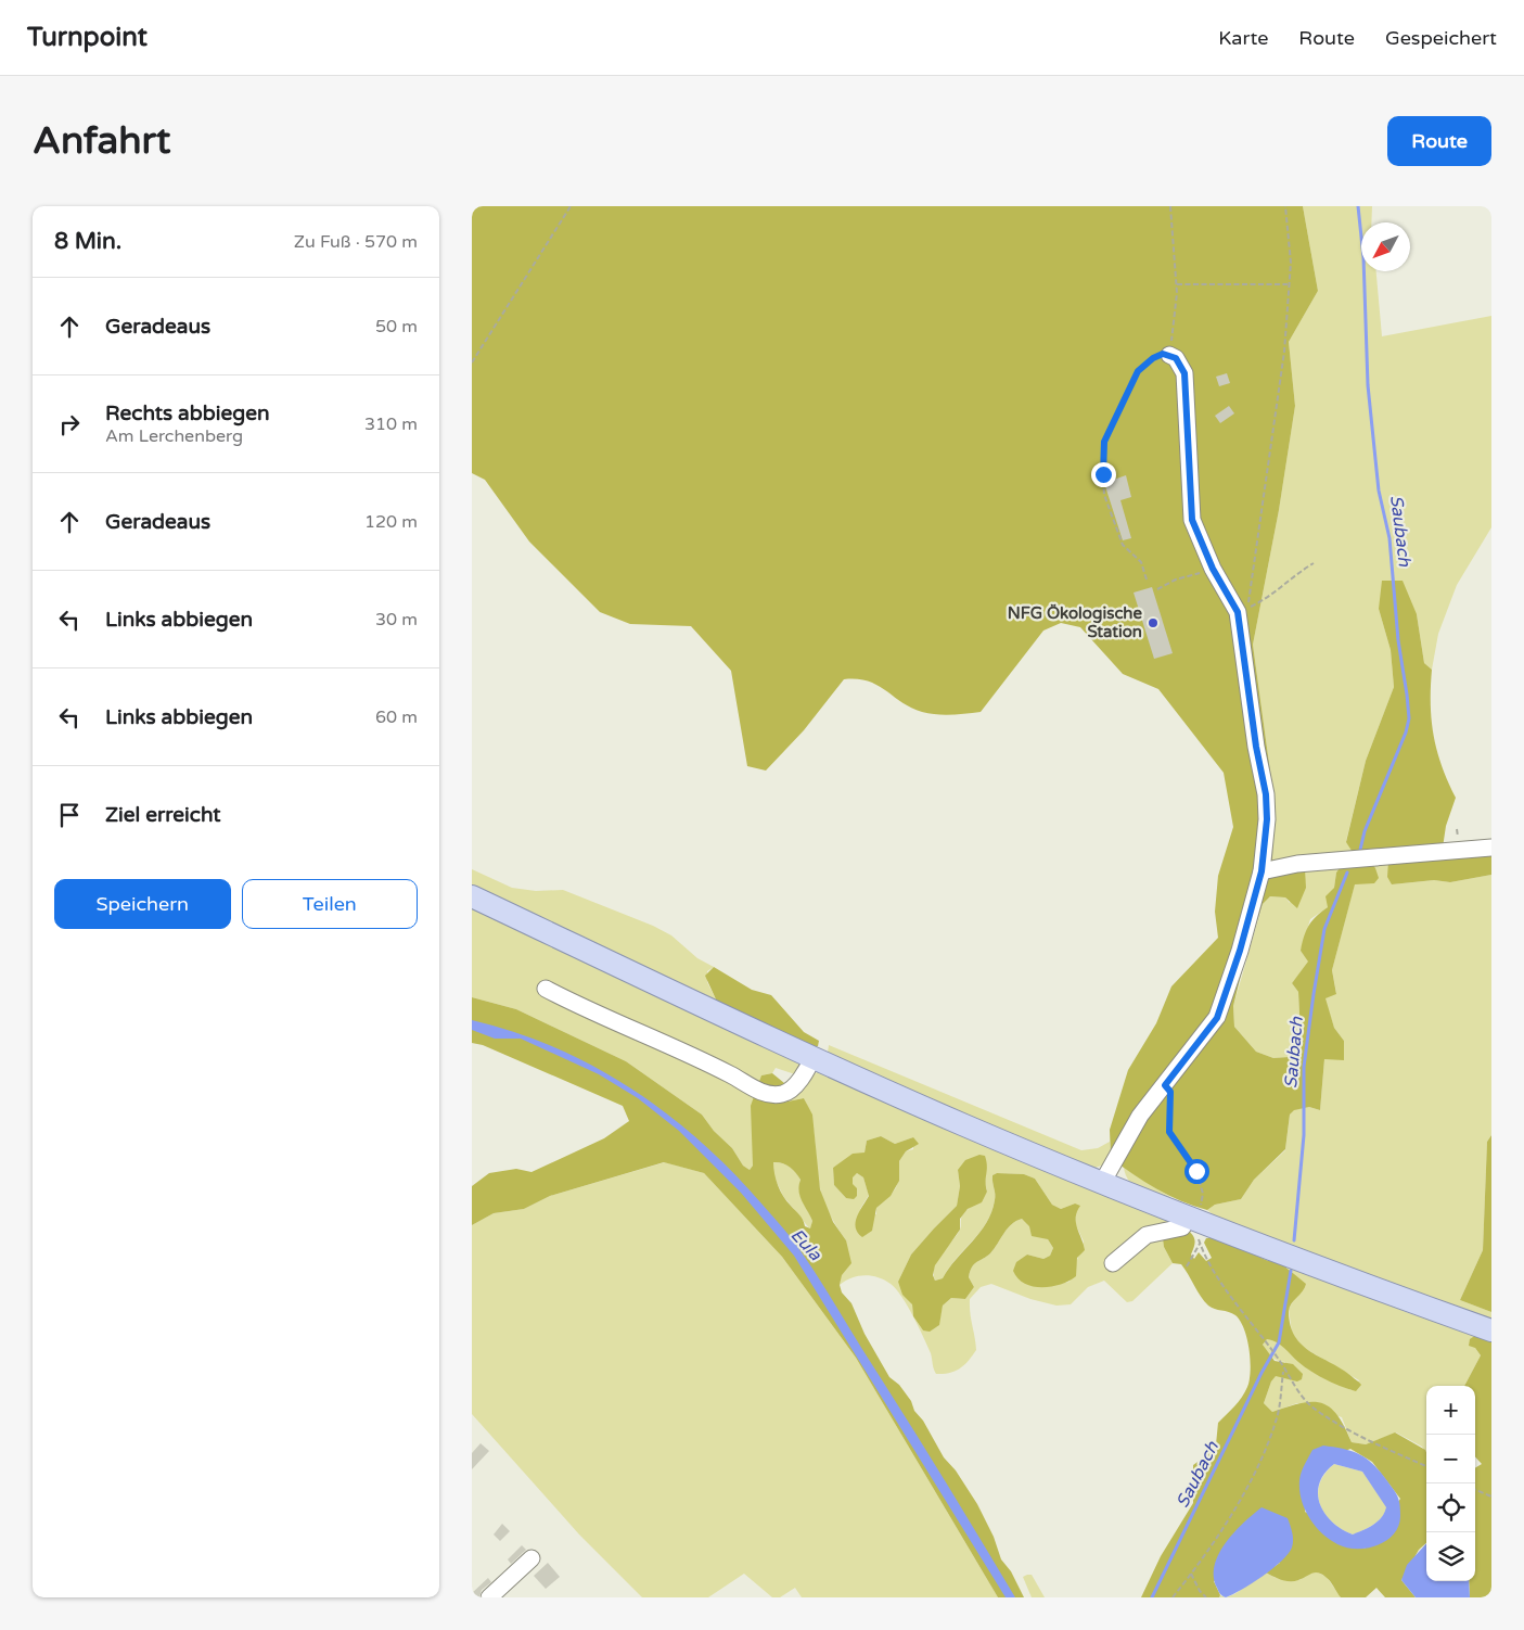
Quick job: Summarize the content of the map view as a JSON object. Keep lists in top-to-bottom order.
{
  "water": ["Saubach", "Eula"],
  "places": ["NFG Ökologische Station"],
  "north": "bottom left",
  "page": {
    "header": "Turnpoint",
    "nav": ["Karte", "Route", "Gespeichert"],
    "buttons": [
      "Route",
      ["Speichern", "Teilen"]
    ],
    "title": "Anfahrt",
    "heading": ["8 Min.", "Zu Fuß · 570 m"],
    "list": [
      ["Geradeaus", "50 m"],
      ["Rechts abbiegen", "Am Lerchenberg", "310 m"],
      ["Geradeaus", "120 m"],
      ["Links abbiegen", "30 m"],
      ["Links abbiegen", "60 m"],
      "Ziel erreicht"
    ],
    "map_buttons": ["+", "−"]
  }
}
